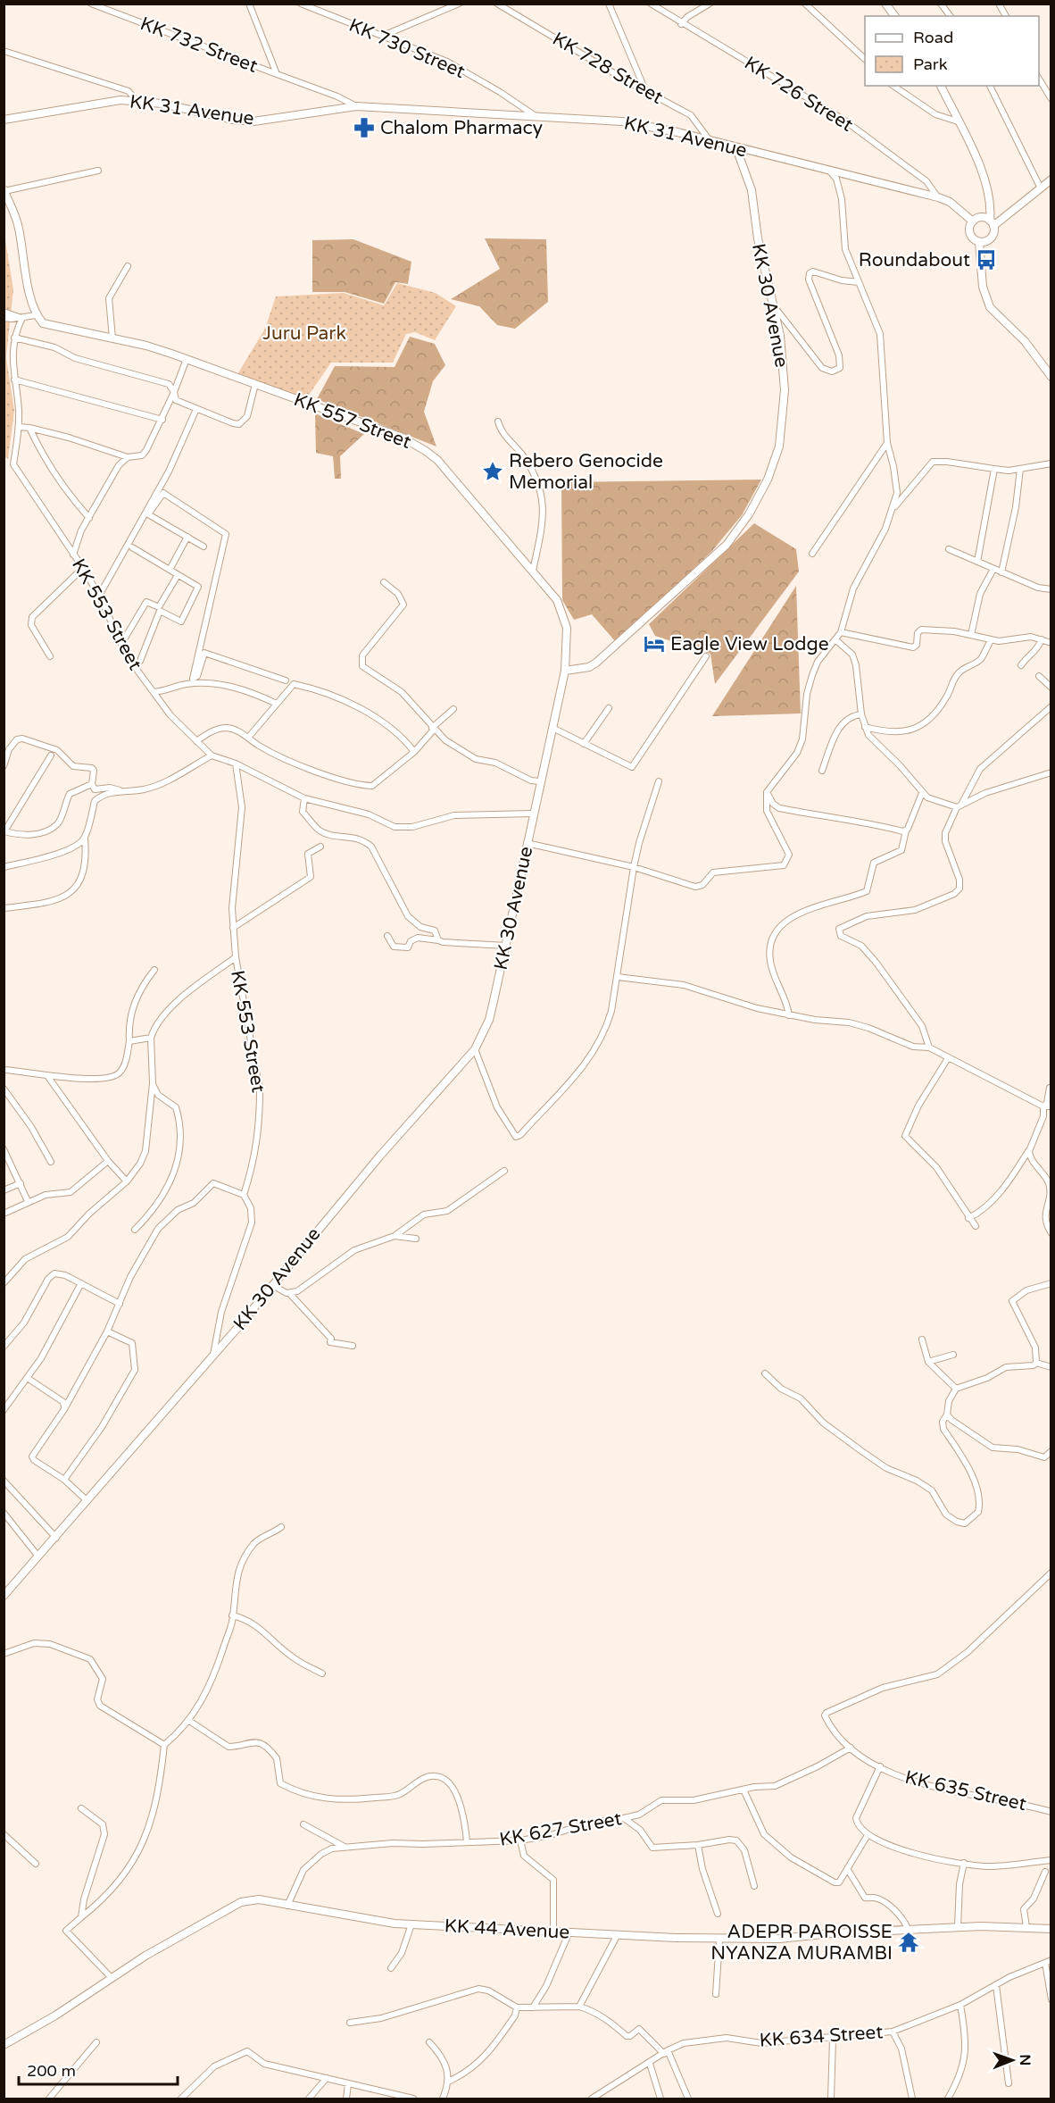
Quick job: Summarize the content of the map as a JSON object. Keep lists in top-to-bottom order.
{
  "streets": {
    "main road": ["KK 31 Avenue", "KK 30 Avenue", "KK 44 Avenue"],
    "street": [
      "KK 732 Street",
      "KK 730 Street",
      "KK 728 Street",
      "KK 726 Street",
      "KK 557 Street",
      "KK 553 Street",
      "KK 635 Street",
      "KK 627 Street",
      "KK 634 Street"
    ]
  },
  "crossings": [
    ["KK 732 Street", "KK 31 Avenue"],
    ["KK 730 Street", "KK 31 Avenue"],
    ["KK 728 Street", "KK 31 Avenue"],
    ["KK 726 Street", "KK 31 Avenue"],
    ["KK 31 Avenue", "KK 30 Avenue"],
    ["KK 30 Avenue", "KK 557 Street"],
    ["KK 635 Street", "KK 627 Street"],
    ["KK 627 Street", "KK 44 Avenue"]
  ],
  "parks": ["Juru Park"],
  "places": {
    "pharmacy": ["Chalom Pharmacy"],
    "bus stop": ["Roundabout"],
    "place": ["Rebero Genocide Memorial"],
    "hotel": ["Eagle View Lodge"],
    "temple": ["ADEPR PAROISSE NYANZA MURAMBI"]
  },
  "legend": ["Road", "Park"],
  "scale_bar": "200 m",
  "north": "right"
}
